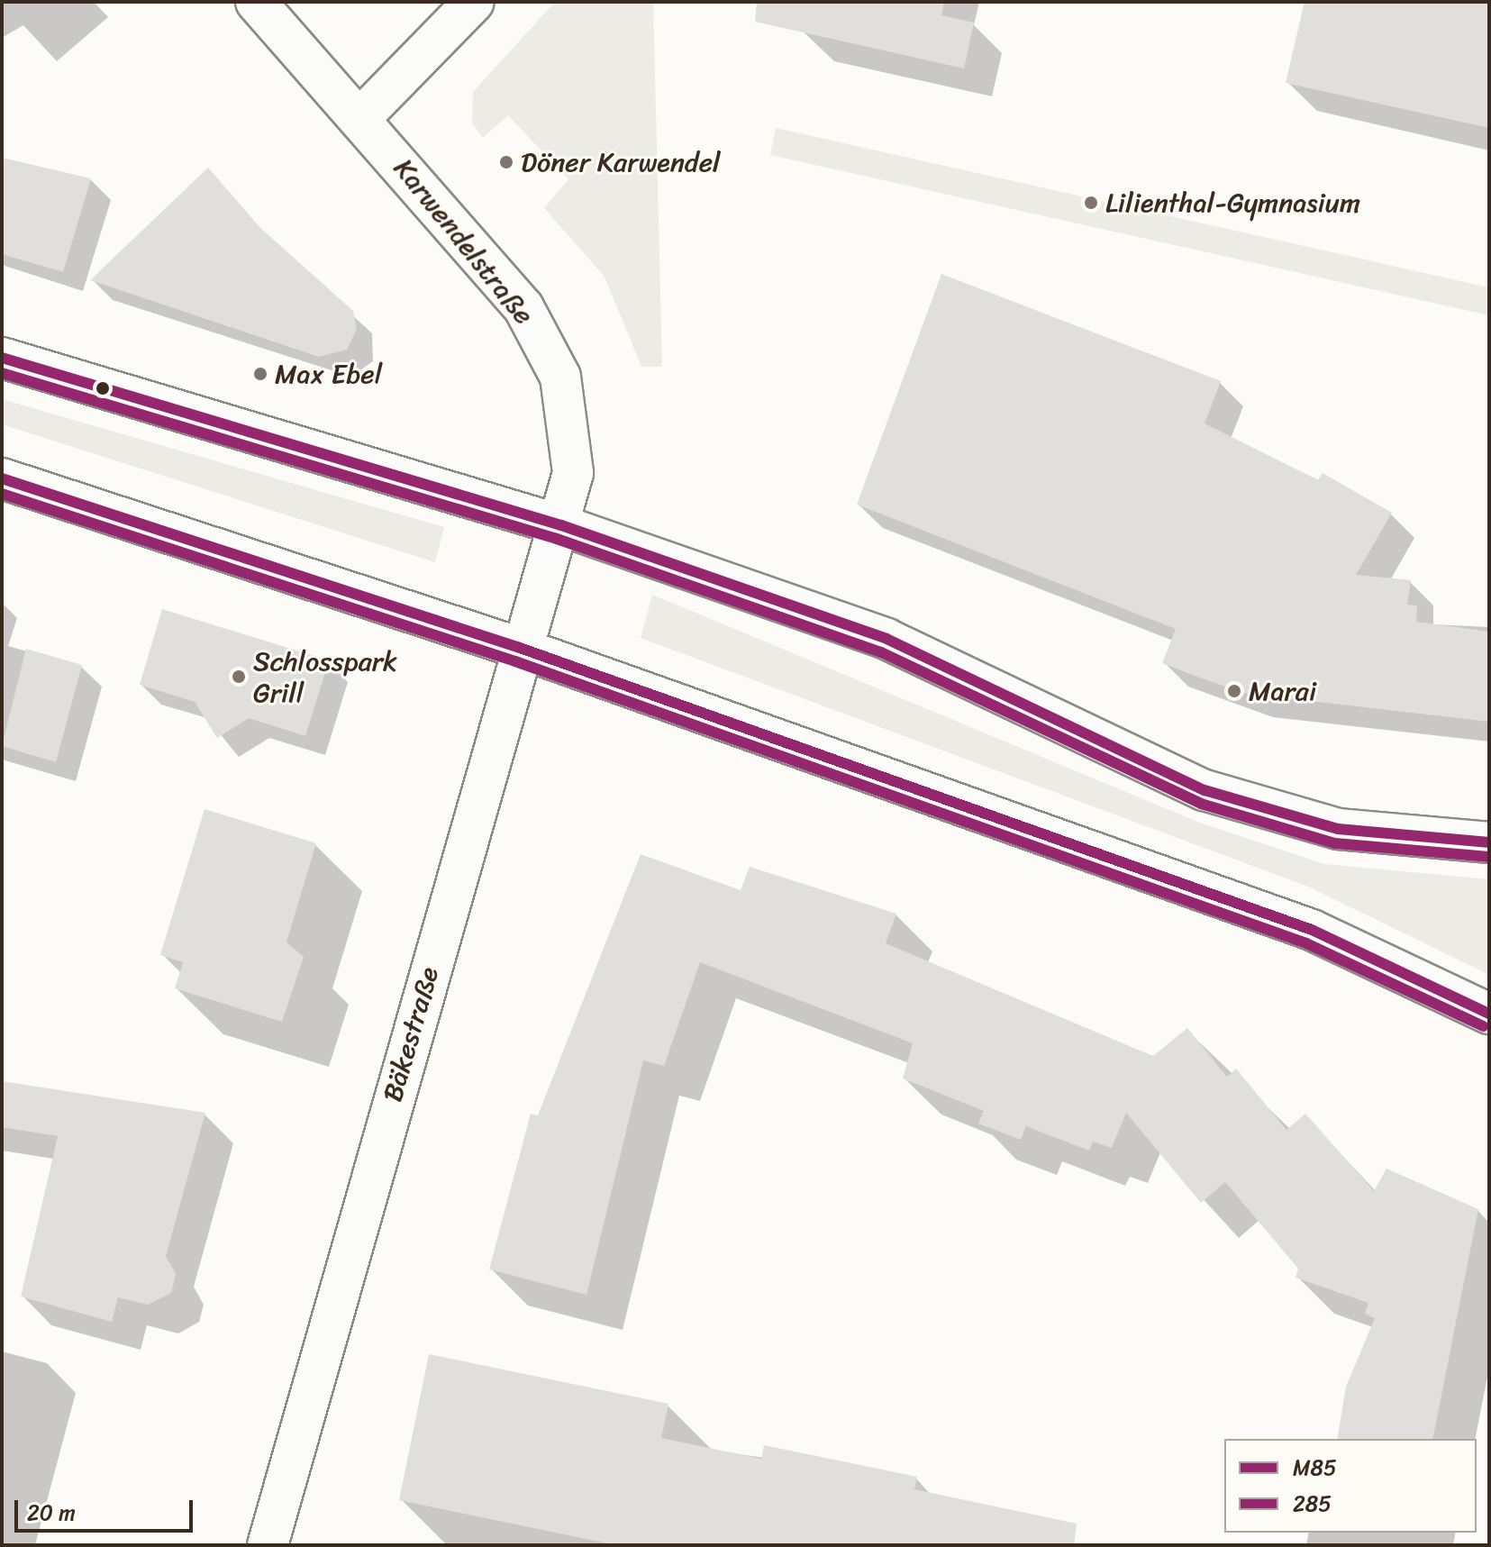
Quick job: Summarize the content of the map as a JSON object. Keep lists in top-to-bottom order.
{
  "streets": {
    "main road": ["Karwendelstraße", "Bäkestraße"]
  },
  "crossings": [
    ["Karwendelstraße", "Bäkestraße"]
  ],
  "places": [
    "Döner Karwendel",
    "Lilienthal-Gymnasium",
    "Max Ebel",
    "Schlosspark Grill",
    "Marai"
  ],
  "lines": ["transit line M85", "transit line 285"],
  "legend": ["M85", "285"],
  "scale_bar": "20 m"
}
